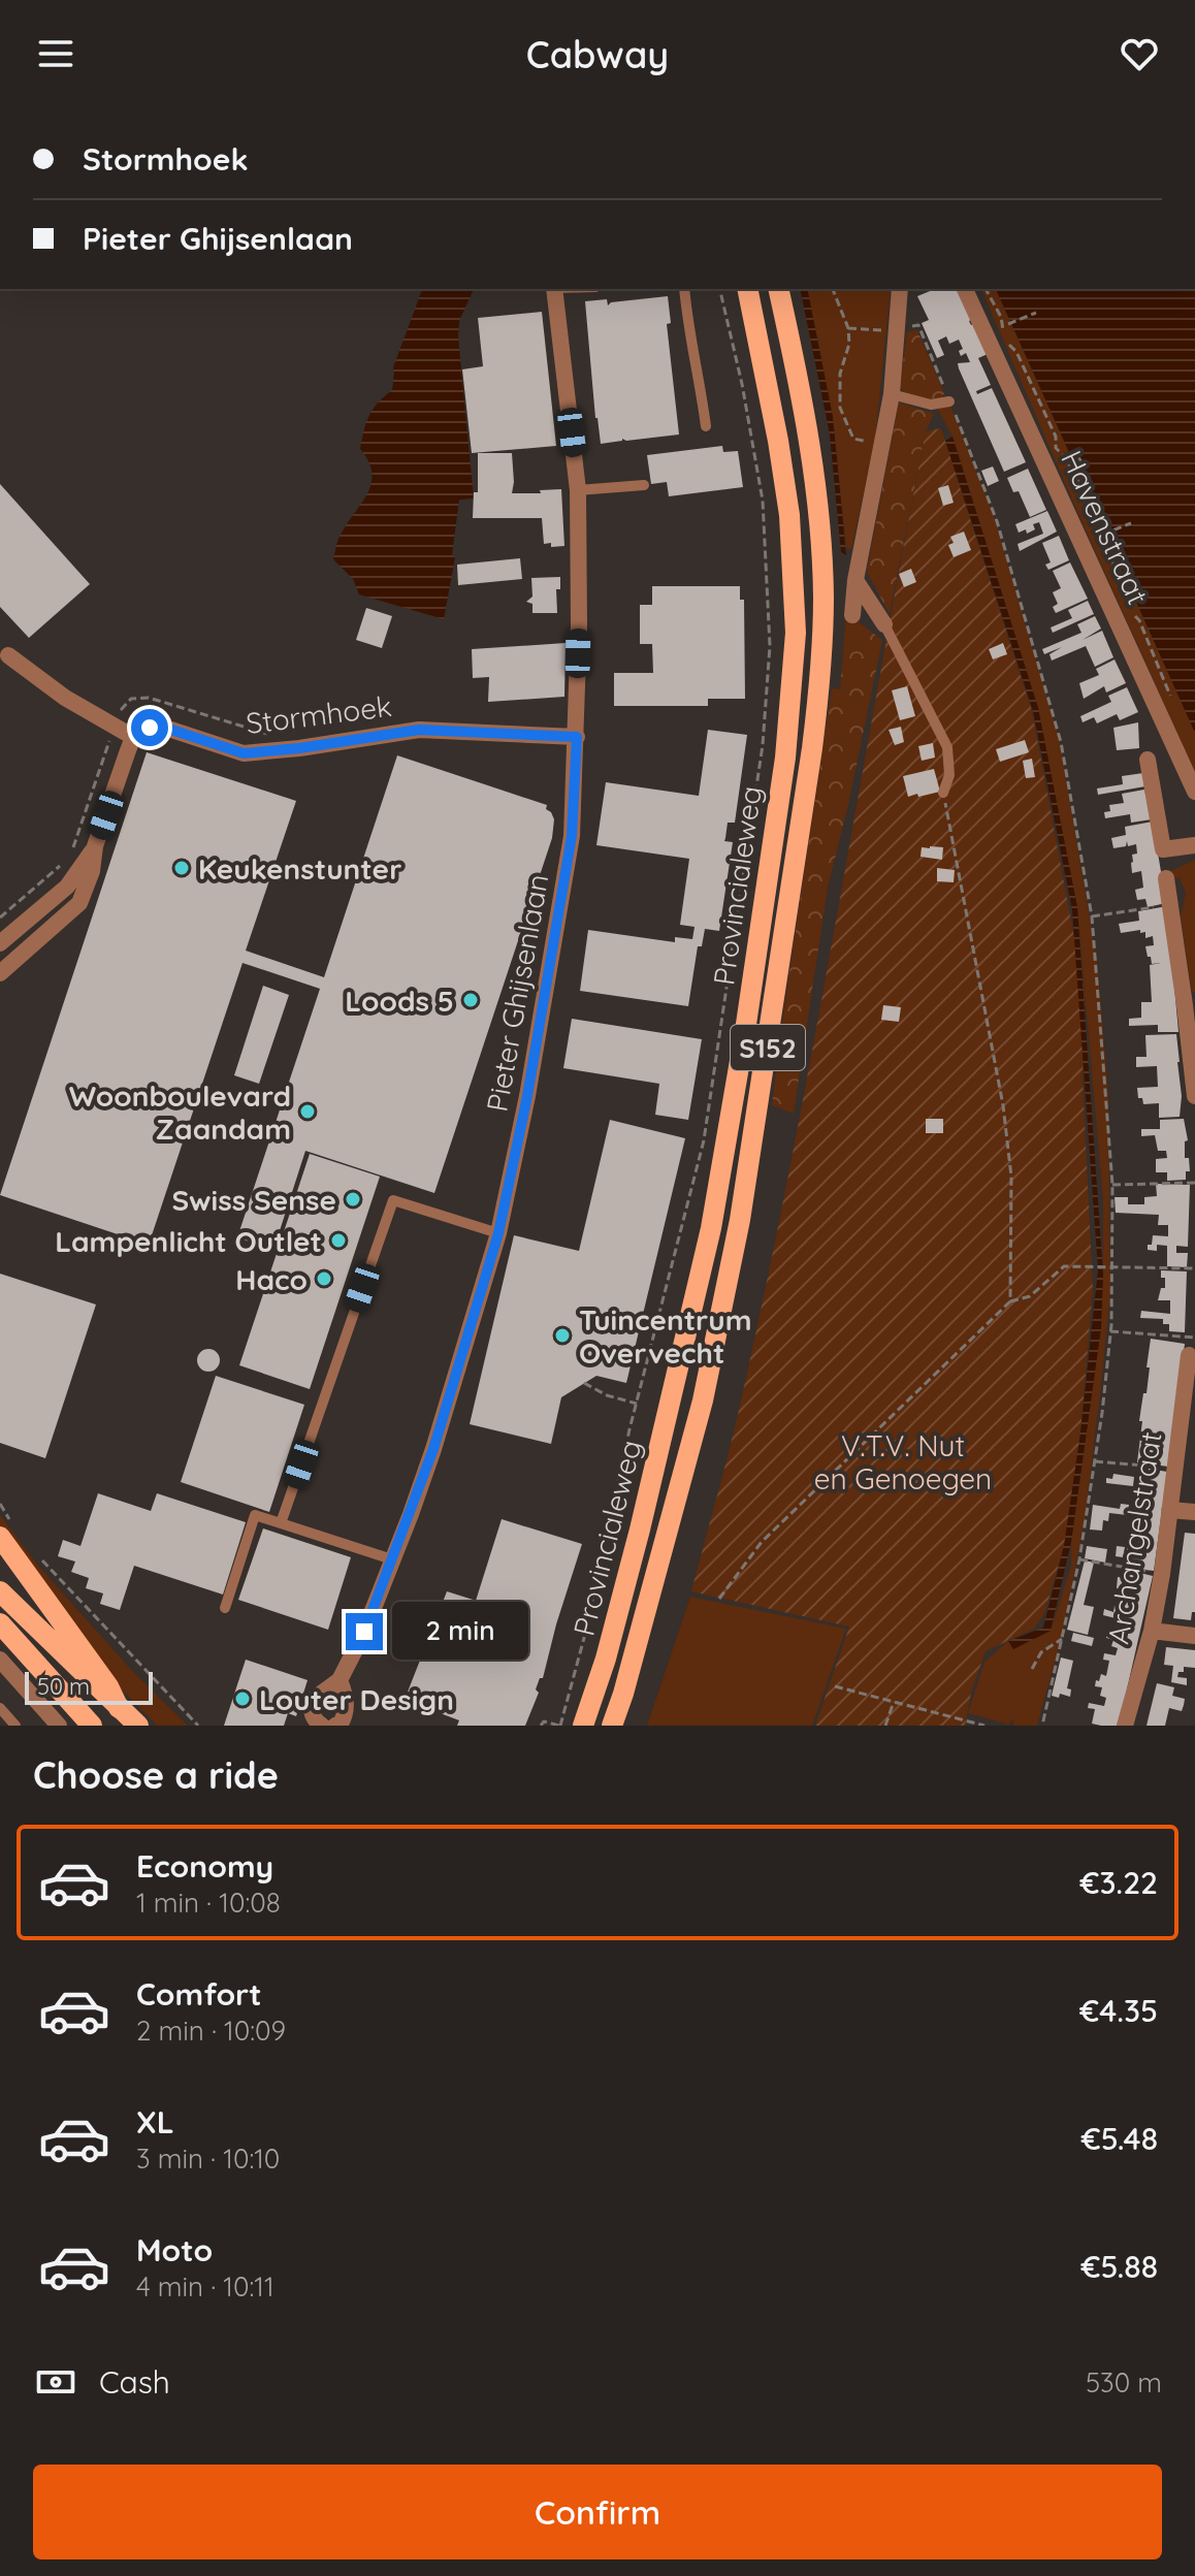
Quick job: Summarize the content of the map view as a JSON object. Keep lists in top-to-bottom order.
{
  "streets": {
    "main road": ["Provincialeweg", "S152"],
    "street": [
      "Havenstraat",
      "Stormhoek",
      "Pieter Ghijsenlaan",
      "Archangelstraat"
    ]
  },
  "crossings": [
    ["Stormhoek", "Pieter Ghijsenlaan"]
  ],
  "parks": ["V.T.V. Nut en Genoegen"],
  "places": [
    "Keukenstunter",
    "Loods 5",
    "Woonboulevard Zaandam",
    "Swiss Sense",
    "Lampenlicht Outlet",
    "Haco",
    "Tuincentrum Overvecht",
    "Louter Design"
  ],
  "scale_bar": "50 m",
  "page": {
    "header": "Cabway",
    "banner": ["Stormhoek", "Pieter Ghijsenlaan"],
    "bubble": "2 min",
    "scale": "50 m",
    "heading": "Choose a ride",
    "list": [
      {
        "name": "Economy",
        "note": "1 min · 10:08",
        "value": "€3.22"
      },
      {
        "name": "Comfort",
        "note": "2 min · 10:09",
        "value": "€4.35"
      },
      {
        "name": "XL",
        "note": "3 min · 10:10",
        "value": "€5.48"
      },
      {
        "name": "Moto",
        "note": "4 min · 10:11",
        "value": "€5.88"
      }
    ],
    "pay": ["Cash", "530 m"],
    "buttons": "Confirm"
  }
}
